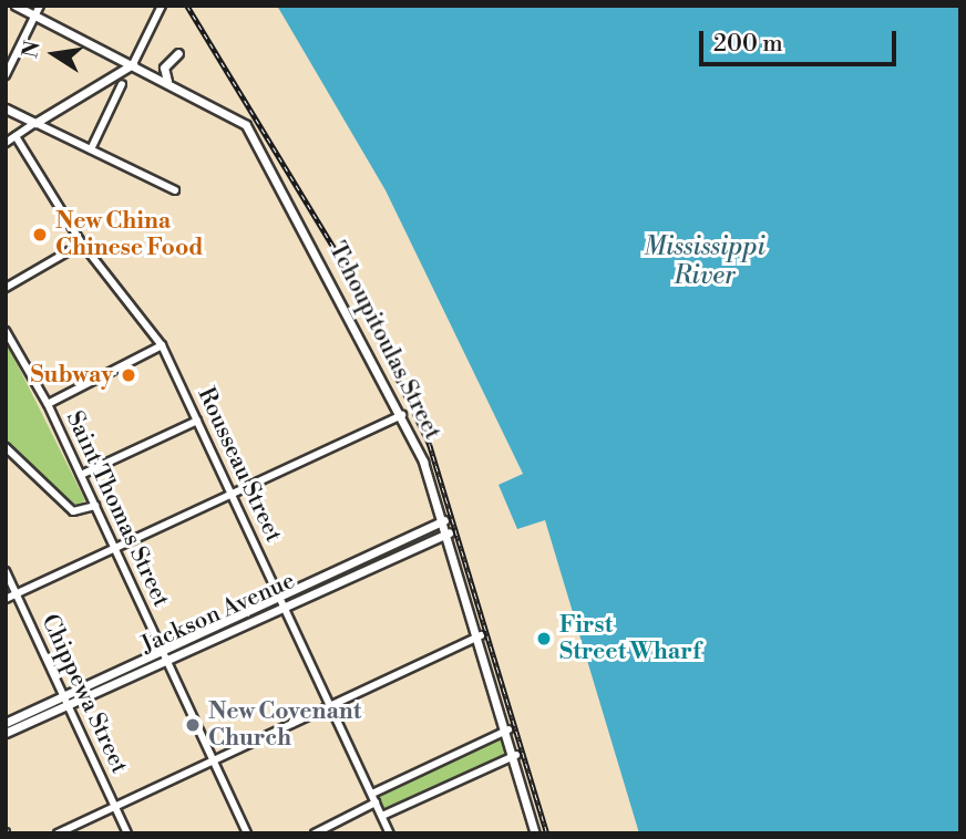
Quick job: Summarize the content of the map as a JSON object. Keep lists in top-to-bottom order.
{
  "streets": {
    "street": [
      "Tchoupitoulas Street",
      "Rousseau Street",
      "Saint Thomas Street",
      "Jackson Avenue",
      "Chippewa Street"
    ]
  },
  "crossings": [
    ["Tchoupitoulas Street", "Jackson Avenue"],
    ["Rousseau Street", "Jackson Avenue"],
    ["Saint Thomas Street", "Jackson Avenue"],
    ["Jackson Avenue", "Chippewa Street"]
  ],
  "water": ["Mississippi River"],
  "places": [
    "New China Chinese Food",
    "Subway",
    "First Street Wharf",
    "New Covenant Church"
  ],
  "scale_bar": "200 m",
  "north": "left"
}
